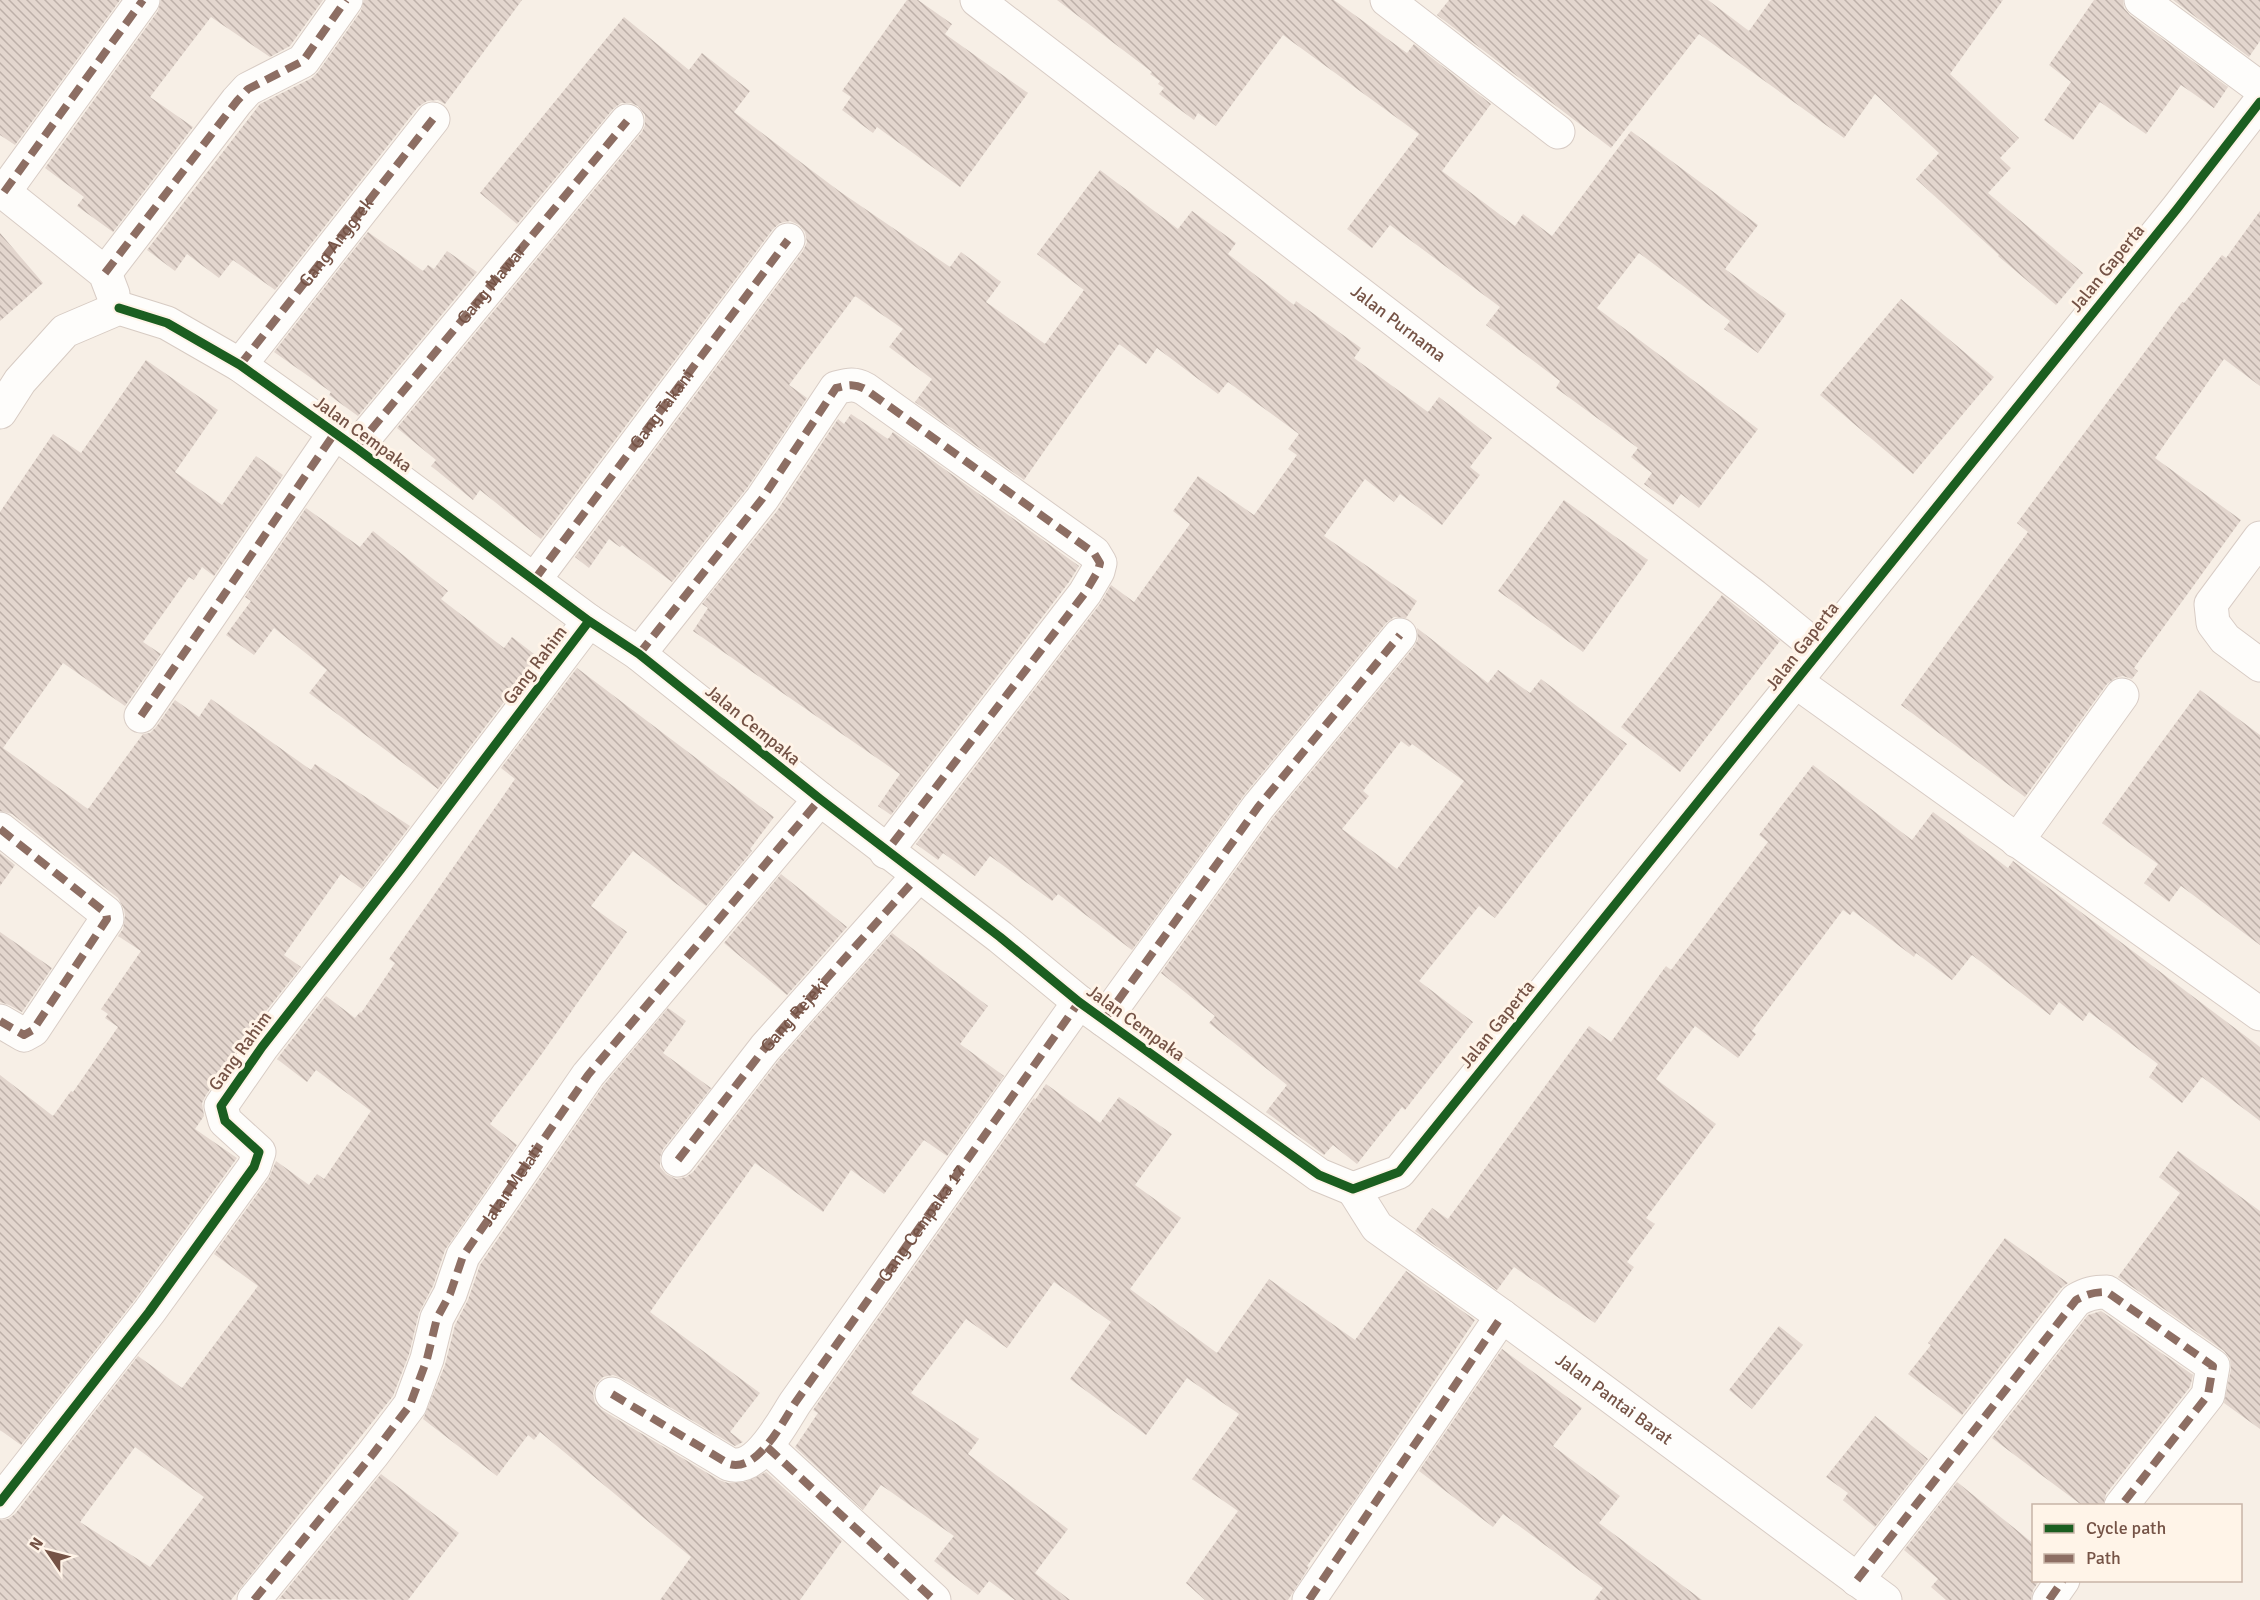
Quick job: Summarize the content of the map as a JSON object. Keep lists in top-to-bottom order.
{
  "streets": {
    "street": [
      "Gang Anggrek",
      "Jalan Gaperta",
      "Gang Mawar",
      "Jalan Purnama",
      "Gang Takani",
      "Jalan Cempaka",
      "Gang Rahim",
      "Gang Rejeki",
      "Jalan Melati",
      "Gang Cempaka 17",
      "Jalan Pantai Barat"
    ]
  },
  "crossings": [
    ["Gang Anggrek", "Jalan Cempaka"],
    ["Jalan Gaperta", "Jalan Purnama"],
    ["Jalan Gaperta", "Jalan Cempaka"],
    ["Jalan Gaperta", "Jalan Pantai Barat"],
    ["Gang Mawar", "Jalan Cempaka"],
    ["Gang Takani", "Jalan Cempaka"],
    ["Jalan Cempaka", "Gang Rahim"],
    ["Jalan Cempaka", "Gang Rejeki"],
    ["Jalan Cempaka", "Jalan Melati"],
    ["Jalan Cempaka", "Gang Cempaka 17"],
    ["Jalan Cempaka", "Jalan Pantai Barat"]
  ],
  "legend": ["Cycle path", "Path"],
  "north": "top left"
}
